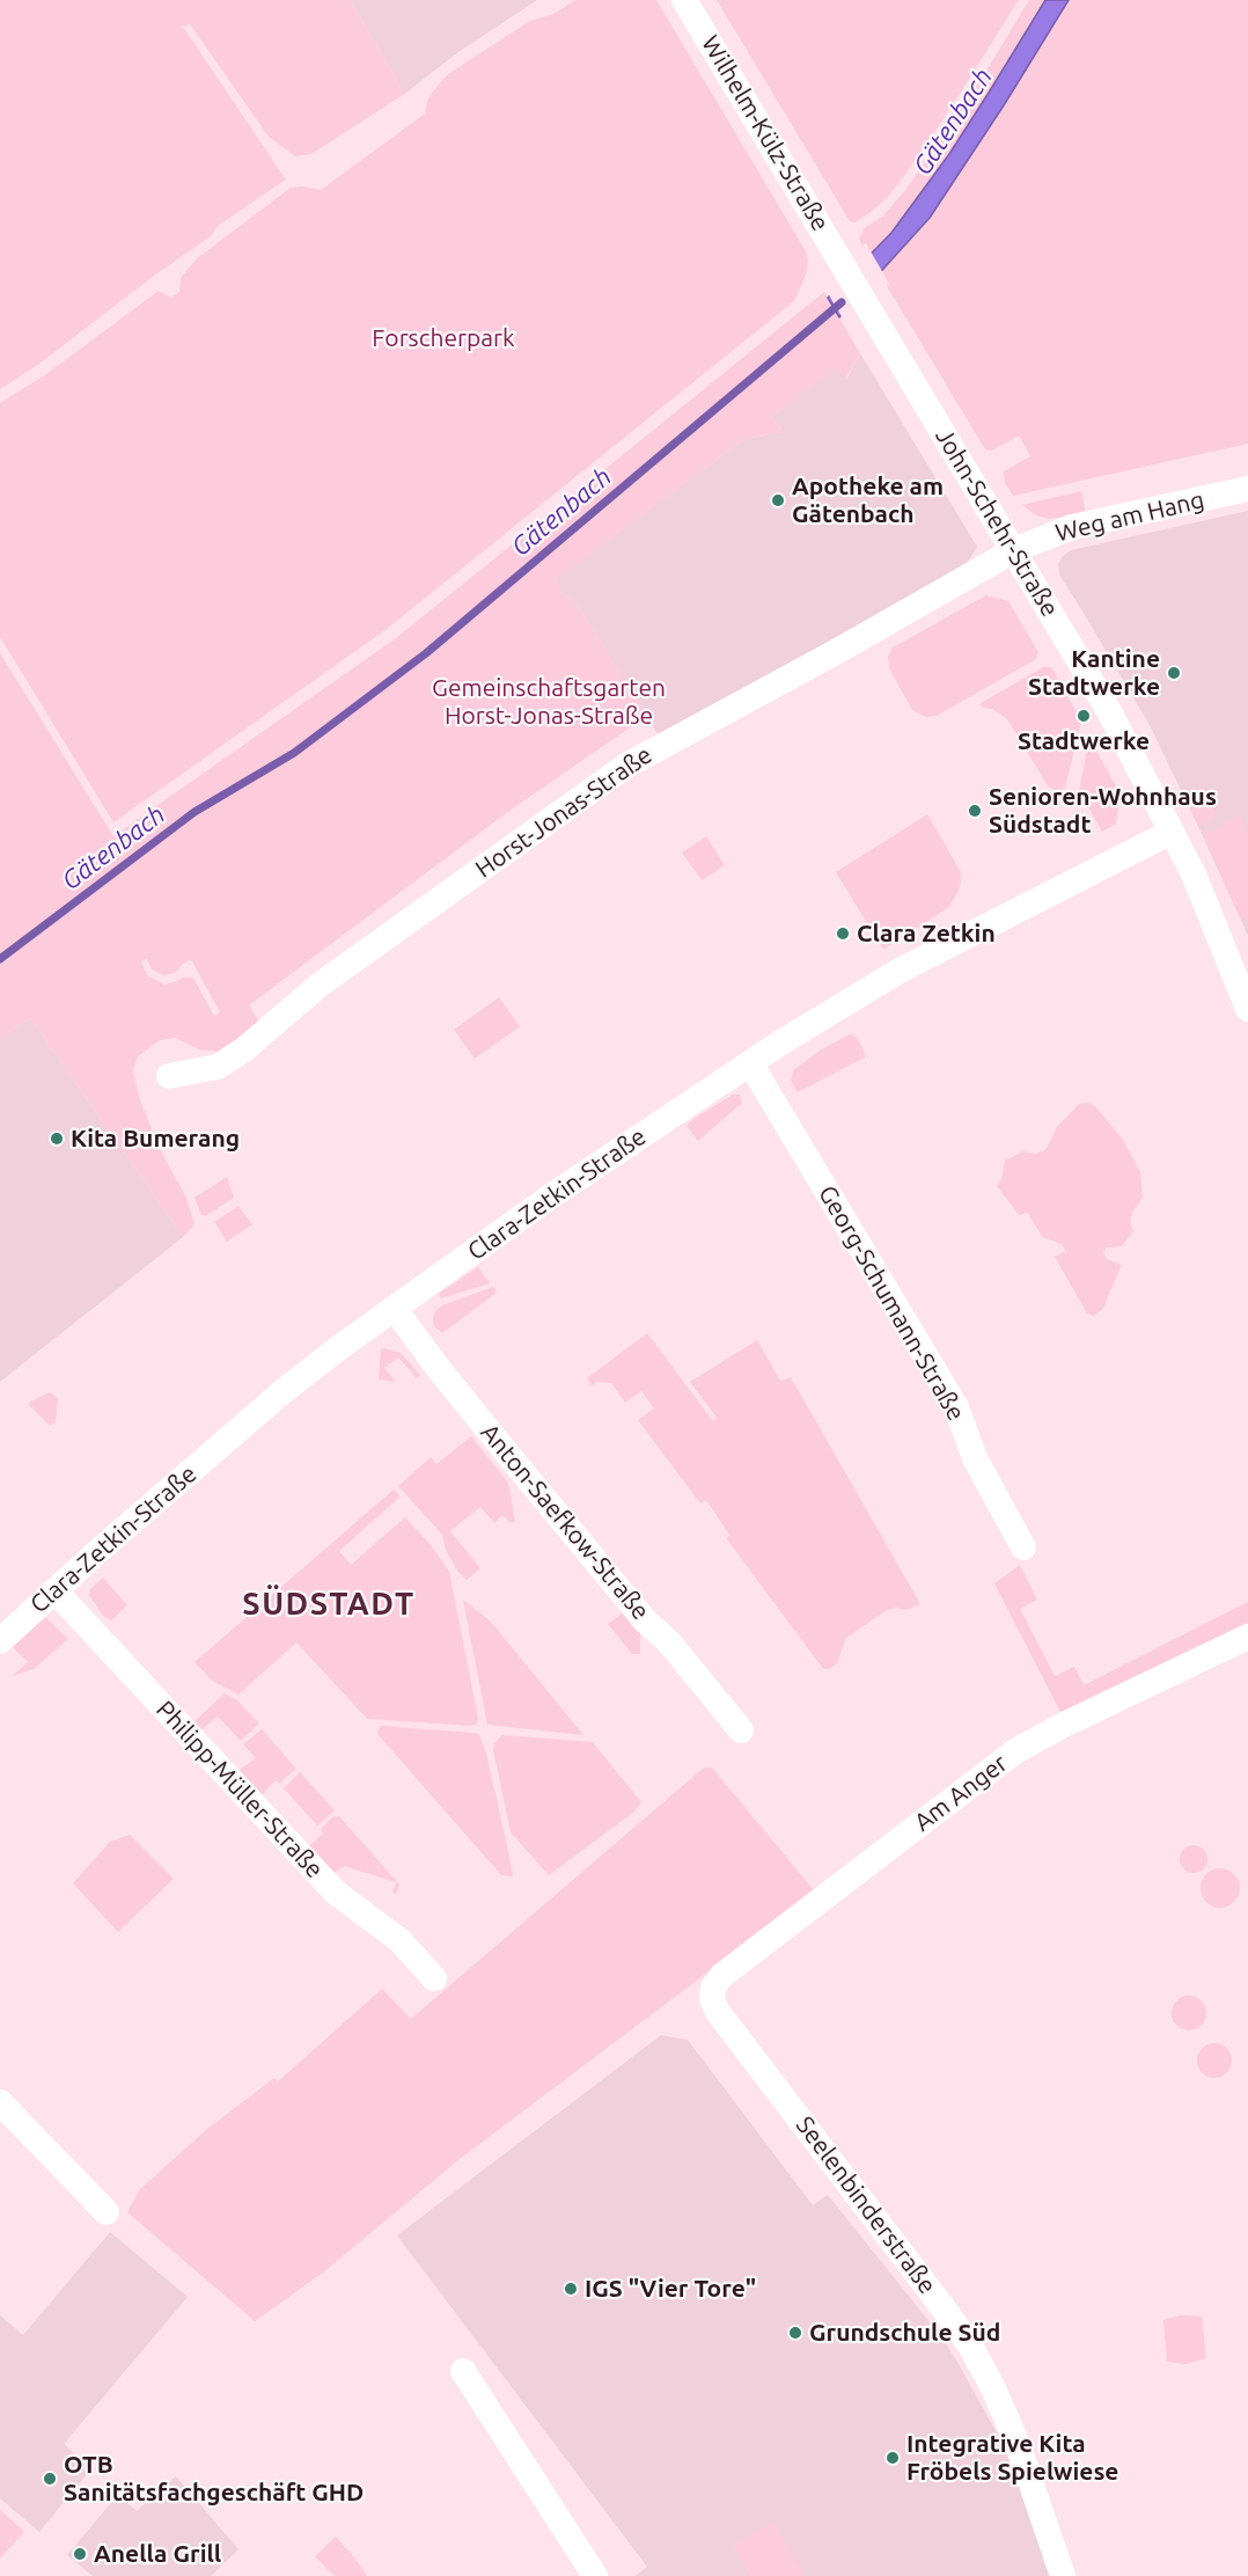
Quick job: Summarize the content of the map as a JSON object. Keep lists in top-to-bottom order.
{
  "streets": {
    "street": [
      "Wilhelm-Külz-Straße",
      "Weg am Hang",
      "John-Schehr-Straße",
      "Horst-Jonas-Straße",
      "Clara-Zetkin-Straße",
      "Georg-Schumann-Straße",
      "Anton-Saefkow-Straße",
      "Philipp-Müller-Straße",
      "Am Anger",
      "Seelenbinderstraße"
    ]
  },
  "crossings": [
    ["Wilhelm-Külz-Straße", "John-Schehr-Straße"],
    ["Weg am Hang", "John-Schehr-Straße"],
    ["Weg am Hang", "Horst-Jonas-Straße"],
    ["John-Schehr-Straße", "Horst-Jonas-Straße"],
    ["John-Schehr-Straße", "Clara-Zetkin-Straße"],
    ["Clara-Zetkin-Straße", "Georg-Schumann-Straße"],
    ["Clara-Zetkin-Straße", "Anton-Saefkow-Straße"],
    ["Clara-Zetkin-Straße", "Philipp-Müller-Straße"],
    ["Am Anger", "Seelenbinderstraße"]
  ],
  "districts": ["SÜDSTADT"],
  "water": ["Gätenbach"],
  "parks": ["Forscherpark", "Gemeinschaftsgarten Horst-Jonas-Straße"],
  "places": [
    "Apotheke am Gätenbach",
    "Kantine Stadtwerke",
    "Stadtwerke",
    "Senioren-Wohnhaus Südstadt",
    "Clara Zetkin",
    "Kita Bumerang",
    "IGS \"Vier Tore\"",
    "Grundschule Süd",
    "Integrative Kita Fröbels Spielwiese",
    "OTB Sanitätsfachgeschäft GHD",
    "Anella Grill"
  ]
}
